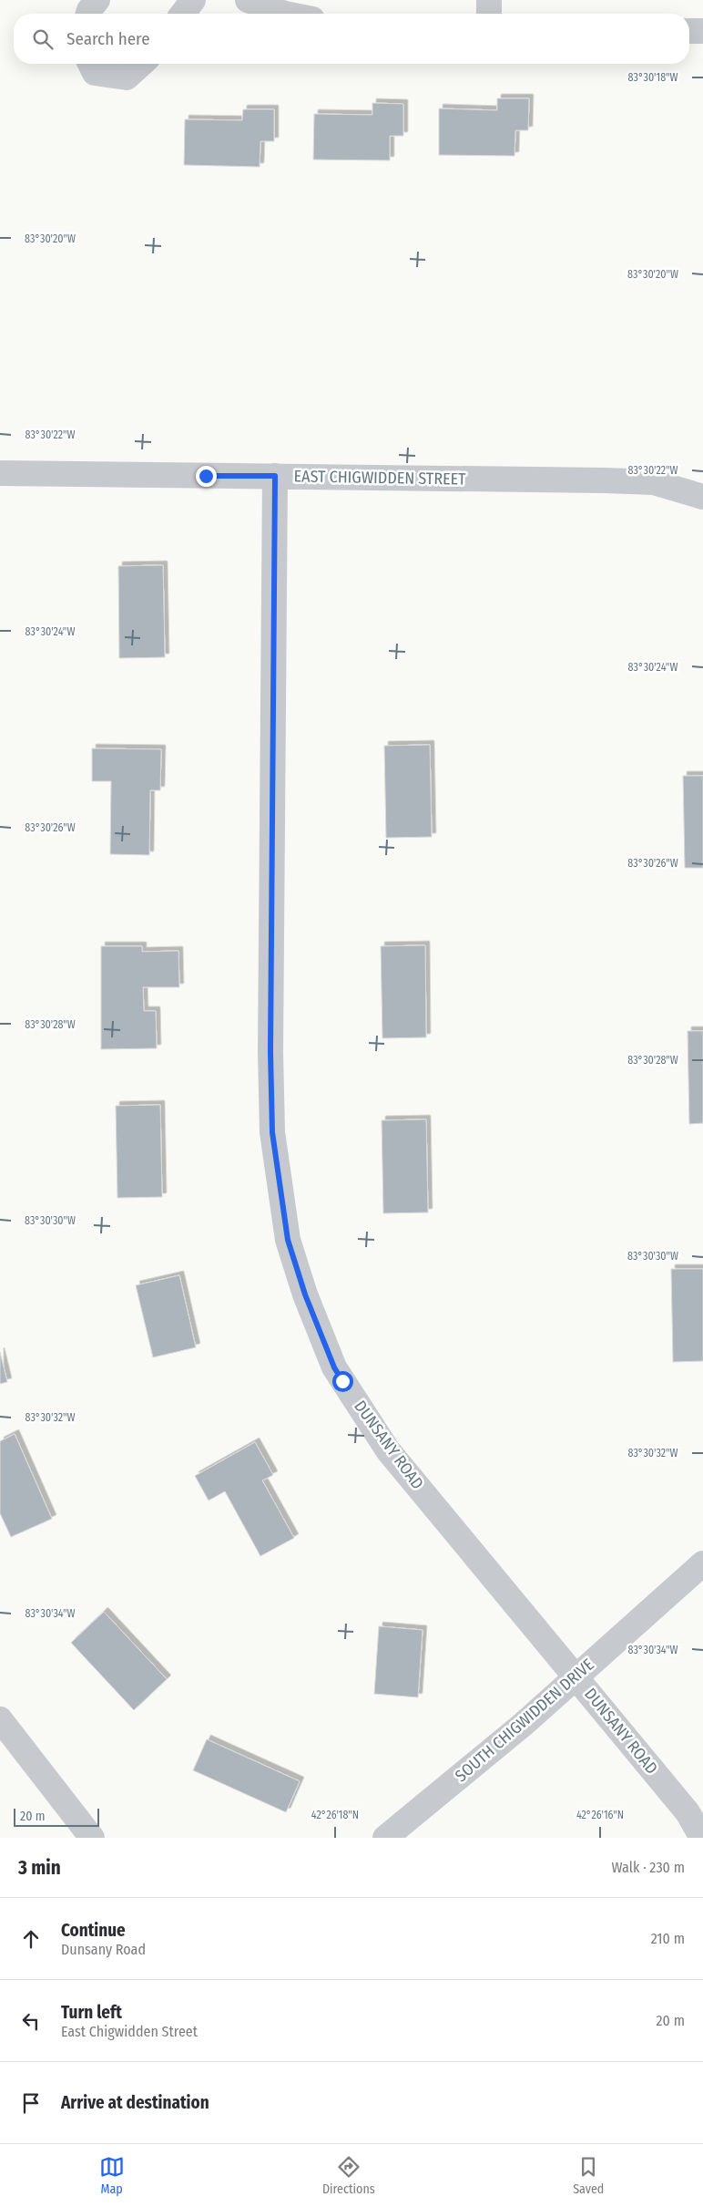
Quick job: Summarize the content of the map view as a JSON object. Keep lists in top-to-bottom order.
{
  "streets": {
    "street": ["EAST CHIGWIDDEN STREET", "DUNSANY ROAD", "SOUTH CHIGWIDDEN DRIVE"]
  },
  "crossings": [
    ["EAST CHIGWIDDEN STREET", "DUNSANY ROAD"],
    ["DUNSANY ROAD", "SOUTH CHIGWIDDEN DRIVE"]
  ],
  "scale_bar": "20 m",
  "page": {
    "search": "Search here",
    "scale": "20 m",
    "heading": ["3 min", "Walk · 230 m"],
    "list": [
      ["Continue", "Dunsany Road", "210 m"],
      ["Turn left", "East Chigwidden Street", "20 m"],
      "Arrive at destination"
    ],
    "nav": ["Map", "Directions", "Saved"]
  },
  "coordinates": [
    "83°30'18\"W",
    "83°30'20\"W",
    "83°30'22\"W",
    "83°30'24\"W",
    "83°30'26\"W",
    "83°30'28\"W",
    "83°30'30\"W",
    "83°30'32\"W",
    "83°30'34\"W",
    "42°26'18\"N",
    "42°26'16\"N"
  ]
}
